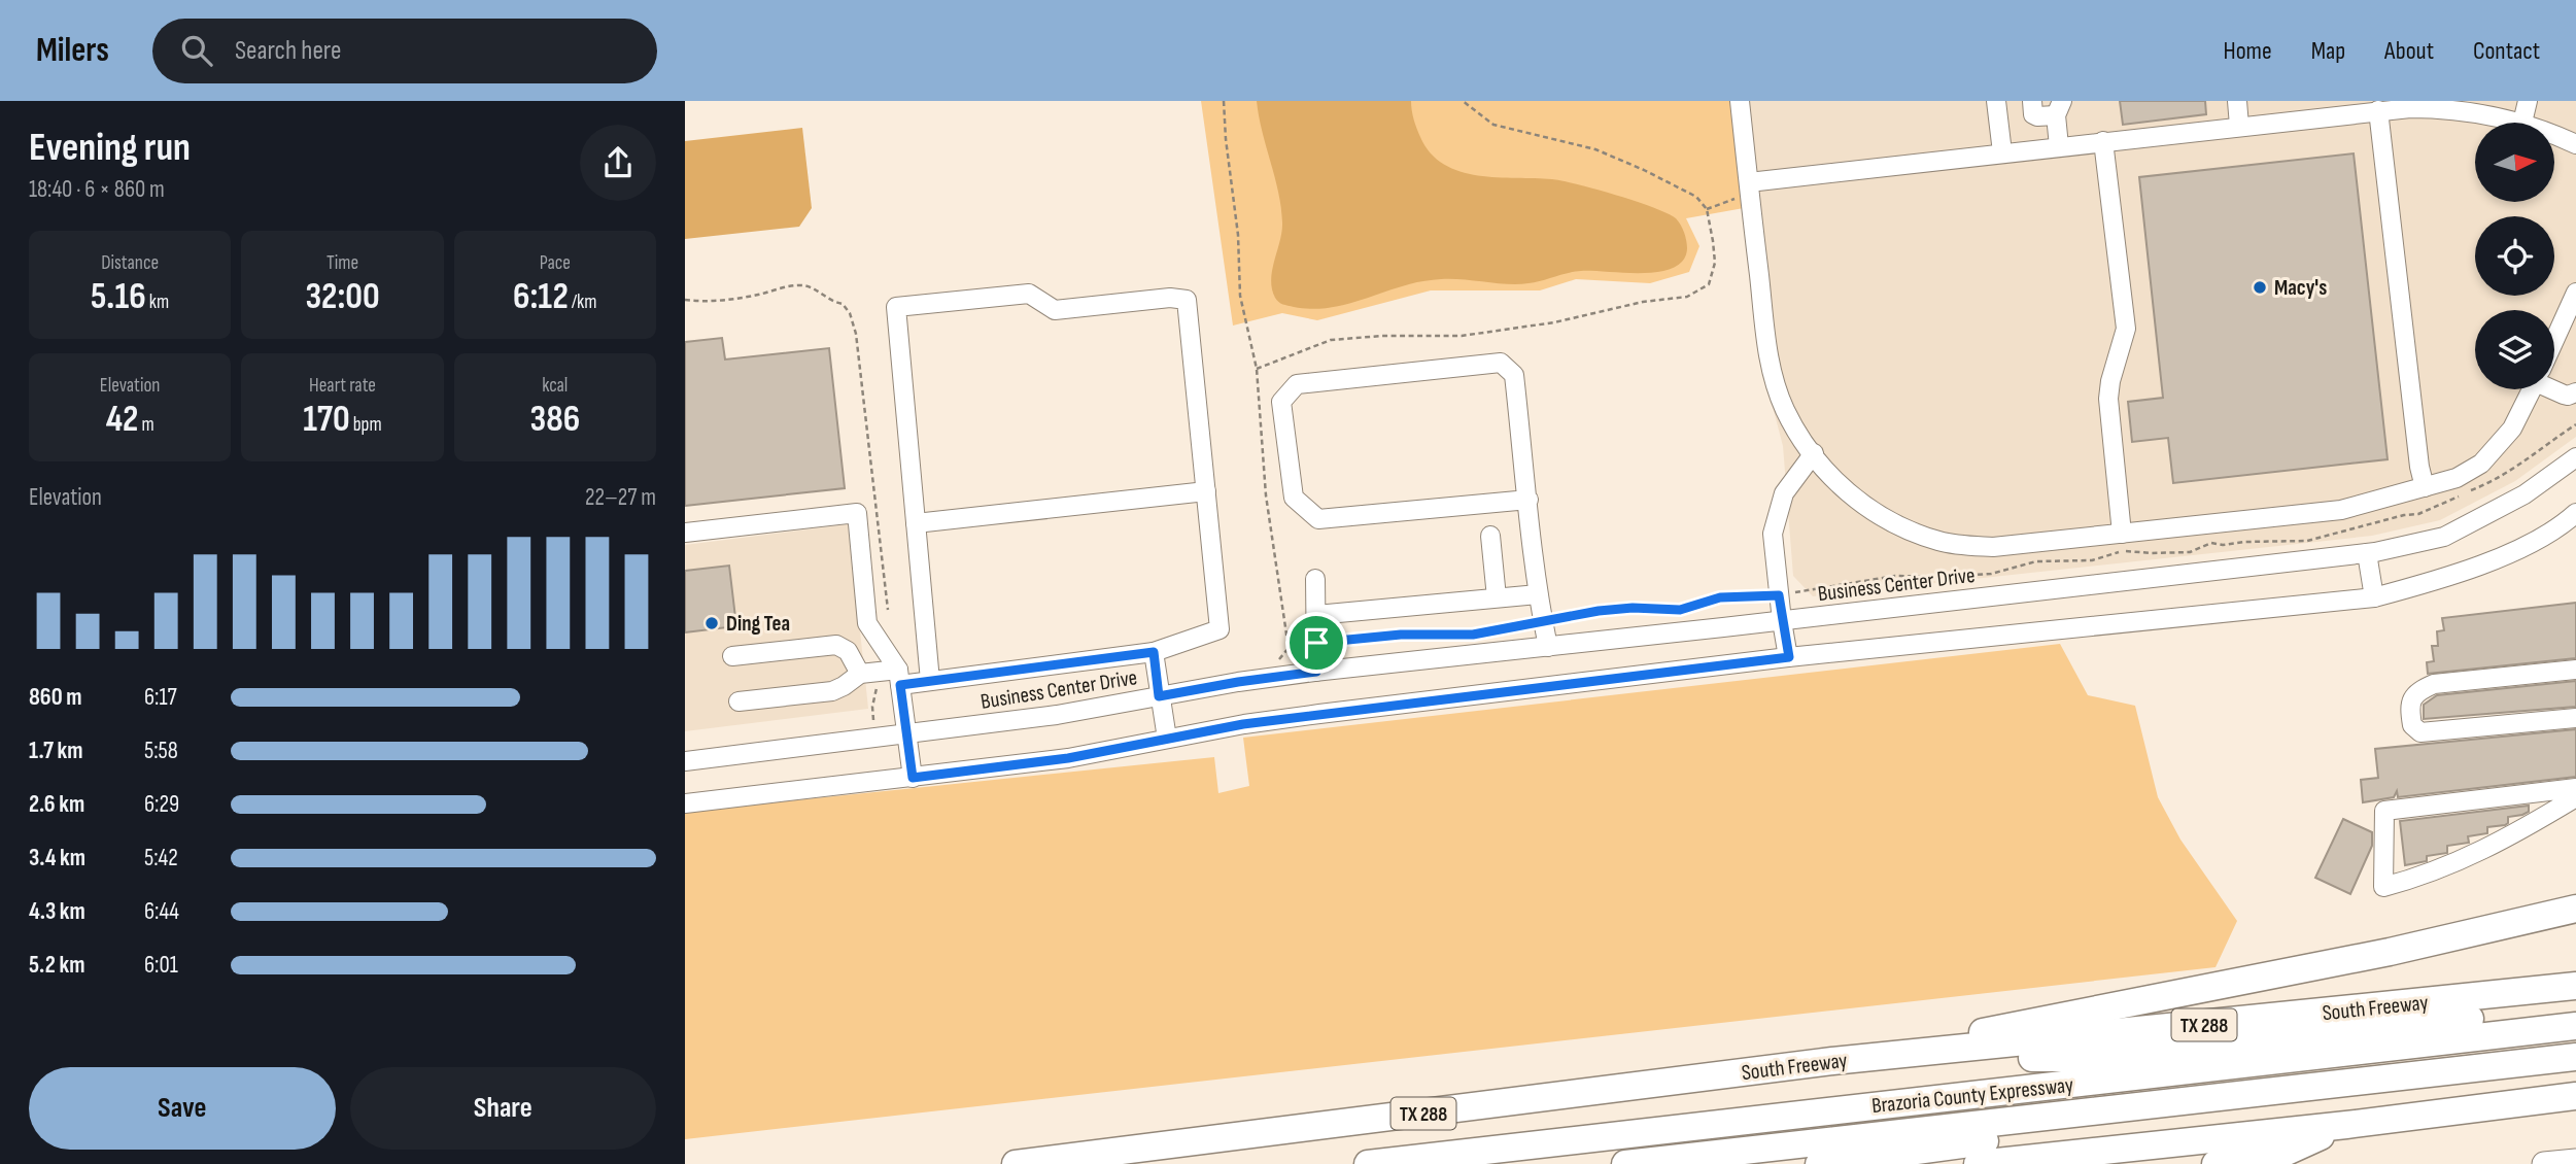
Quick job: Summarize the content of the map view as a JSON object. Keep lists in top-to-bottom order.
{
  "streets": {
    "highway": ["South Freeway", "TX 288", "Brazoria County Expressway"],
    "street": ["Business Center Drive"]
  },
  "places": ["Macy's", "Ding Tea"],
  "north": "right",
  "page": {
    "header": "Milers",
    "search": "Search here",
    "nav": [
      "Home",
      "Map",
      "About",
      "Contact"
    ],
    "heading": ["Evening run", "18:40 · 6 × 860 m"],
    "stats": [
      ["Distance", "5.16 km"],
      ["Time", "32:00"],
      ["Pace", "6:12 /km"],
      ["Elevation", "42 m"],
      ["Heart rate", "170 bpm"],
      ["kcal", "386"]
    ],
    "chart": ["Elevation", "22–27 m"],
    "list": [
      {
        "name": "860 m",
        "note": "6:17"
      },
      {
        "name": "1.7 km",
        "note": "5:58"
      },
      {
        "name": "2.6 km",
        "note": "6:29"
      },
      {
        "name": "3.4 km",
        "note": "5:42"
      },
      {
        "name": "4.3 km",
        "note": "6:44"
      },
      {
        "name": "5.2 km",
        "note": "6:01"
      }
    ],
    "buttons": ["Save", "Share"]
  }
}
